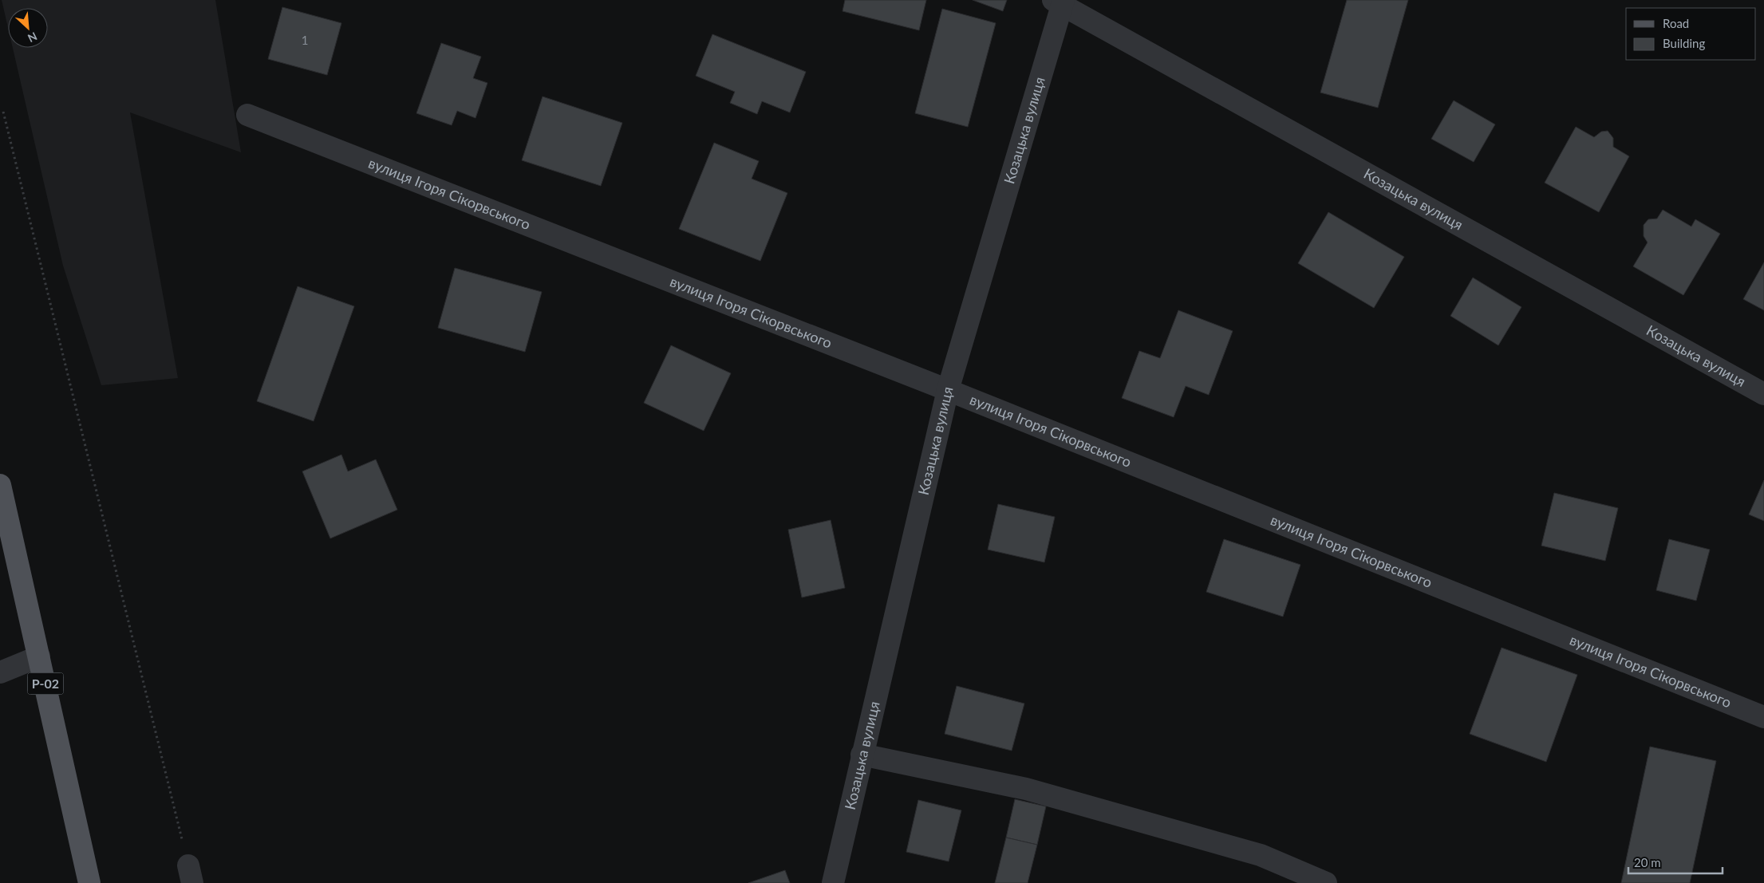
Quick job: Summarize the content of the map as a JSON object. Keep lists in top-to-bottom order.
{
  "streets": {
    "main road": ["Р-02"],
    "street": ["Козацька вулиця", "вулиця Ігоря Сікорвського"]
  },
  "crossings": [
    ["Козацька вулиця", "вулиця Ігоря Сікорвського"]
  ],
  "house_numbers": ["1"],
  "legend": ["Road", "Building"],
  "scale_bar": "20 m",
  "north": "bottom right"
}
